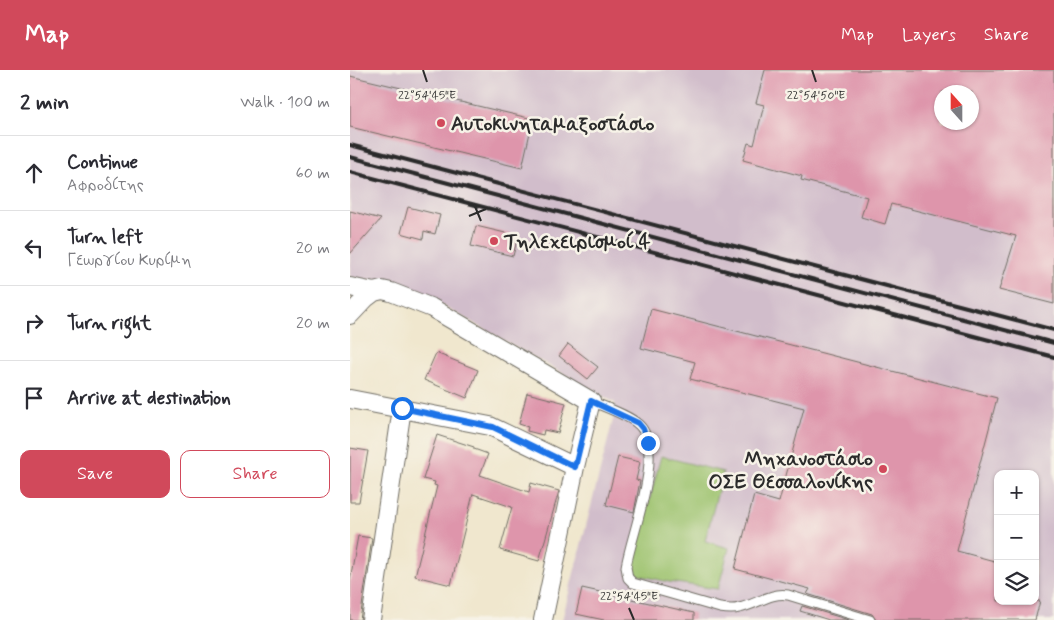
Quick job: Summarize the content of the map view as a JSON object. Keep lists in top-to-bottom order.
{
  "places": ["Αυτοκινηταμαξοστάσιο", "Τηλεχειρισμοί 4", "Μηχανοστάσιο ΟΣΕ Θεσσαλονίκης"],
  "north": "top",
  "page": {
    "header": "Map",
    "nav": ["Map", "Layers", "Share"],
    "heading": ["2 min", "Walk · 100 m"],
    "list": [
      ["Continue", "Αφροδίτης", "60 m"],
      ["Turn left", "Γεωργίου Κυρίμη", "20 m"],
      ["Turn right", "20 m"],
      "Arrive at destination"
    ],
    "buttons": ["Save", "Share"],
    "map_buttons": ["+", "−"]
  },
  "coordinates": ["22°54'45\"E", "22°54'50\"E"]
}
